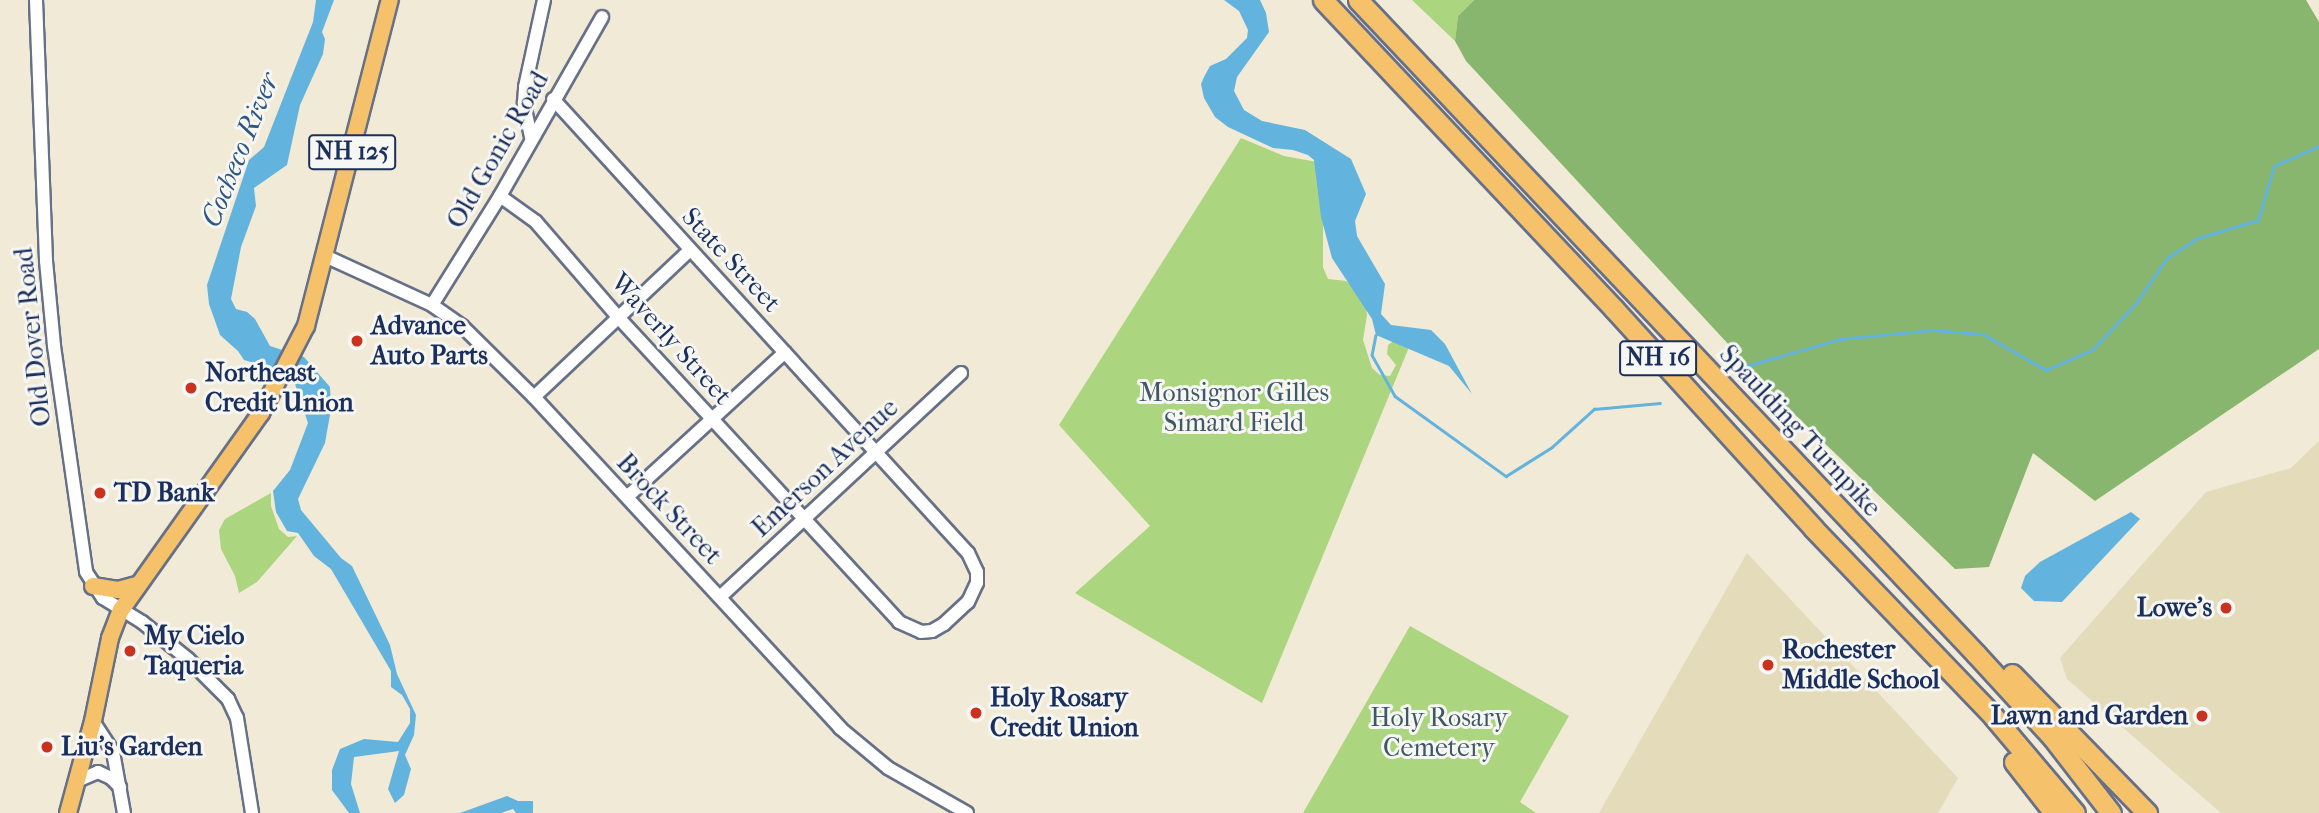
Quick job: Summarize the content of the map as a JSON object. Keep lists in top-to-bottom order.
{
  "streets": {
    "highway": ["NH 16", "Spaulding Turnpike"],
    "main road": ["NH 125"],
    "street": [
      "Old Gonic Road",
      "State Street",
      "Old Dover Road",
      "Waverly Street",
      "Emerson Avenue",
      "Brock Street"
    ]
  },
  "crossings": [
    ["Old Gonic Road", "State Street"],
    ["Old Gonic Road", "Waverly Street"],
    ["Old Gonic Road", "Brock Street"],
    ["NH 125", "Brock Street"],
    ["State Street", "Waverly Street"],
    ["State Street", "Emerson Avenue"],
    ["Waverly Street", "Emerson Avenue"],
    ["Emerson Avenue", "Brock Street"]
  ],
  "water": ["Cocheco River"],
  "parks": ["Monsignor Gilles Simard Field", "Holy Rosary Cemetery"],
  "places": [
    "Advance Auto Parts",
    "Northeast Credit Union",
    "TD Bank",
    "Lowe's",
    "My Cielo Taqueria",
    "Rochester Middle School",
    "Holy Rosary Credit Union",
    "Lawn and Garden",
    "Liu's Garden"
  ]
}
